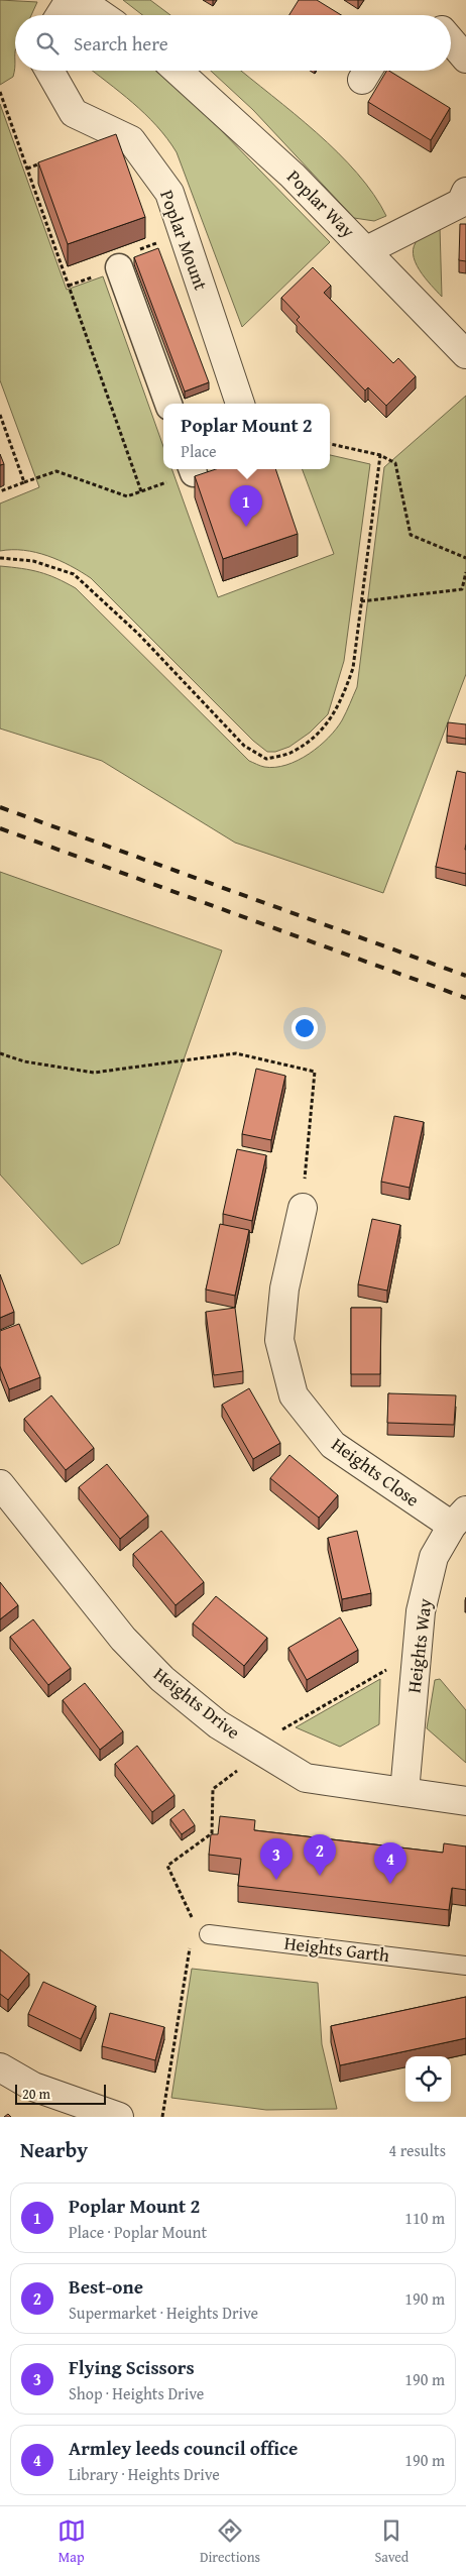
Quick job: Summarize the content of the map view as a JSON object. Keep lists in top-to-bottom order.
{
  "streets": {
    "street": [
      "Poplar Way",
      "Poplar Mount",
      "Heights Close",
      "Heights Way",
      "Heights Drive"
    ],
    "lane": ["Heights Garth"]
  },
  "crossings": [
    ["Heights Close", "Heights Way"],
    ["Heights Way", "Heights Drive"]
  ],
  "scale_bar": "20 m",
  "page": {
    "search": "Search here",
    "popup": ["Poplar Mount 2", "Place"],
    "pins": [
      "1",
      "2",
      "3",
      "4"
    ],
    "scale": "20 m",
    "heading": ["Nearby", "4 results"],
    "list": [
      {
        "mark": "1",
        "name": "Poplar Mount 2",
        "note": "Place · Poplar Mount",
        "value": "110 m"
      },
      {
        "mark": "2",
        "name": "Best-one",
        "note": "Supermarket · Heights Drive",
        "value": "190 m"
      },
      {
        "mark": "3",
        "name": "Flying Scissors",
        "note": "Shop · Heights Drive",
        "value": "190 m"
      },
      {
        "mark": "4",
        "name": "Armley leeds council office",
        "note": "Library · Heights Drive",
        "value": "190 m"
      }
    ],
    "nav": ["Map", "Directions", "Saved"]
  }
}
